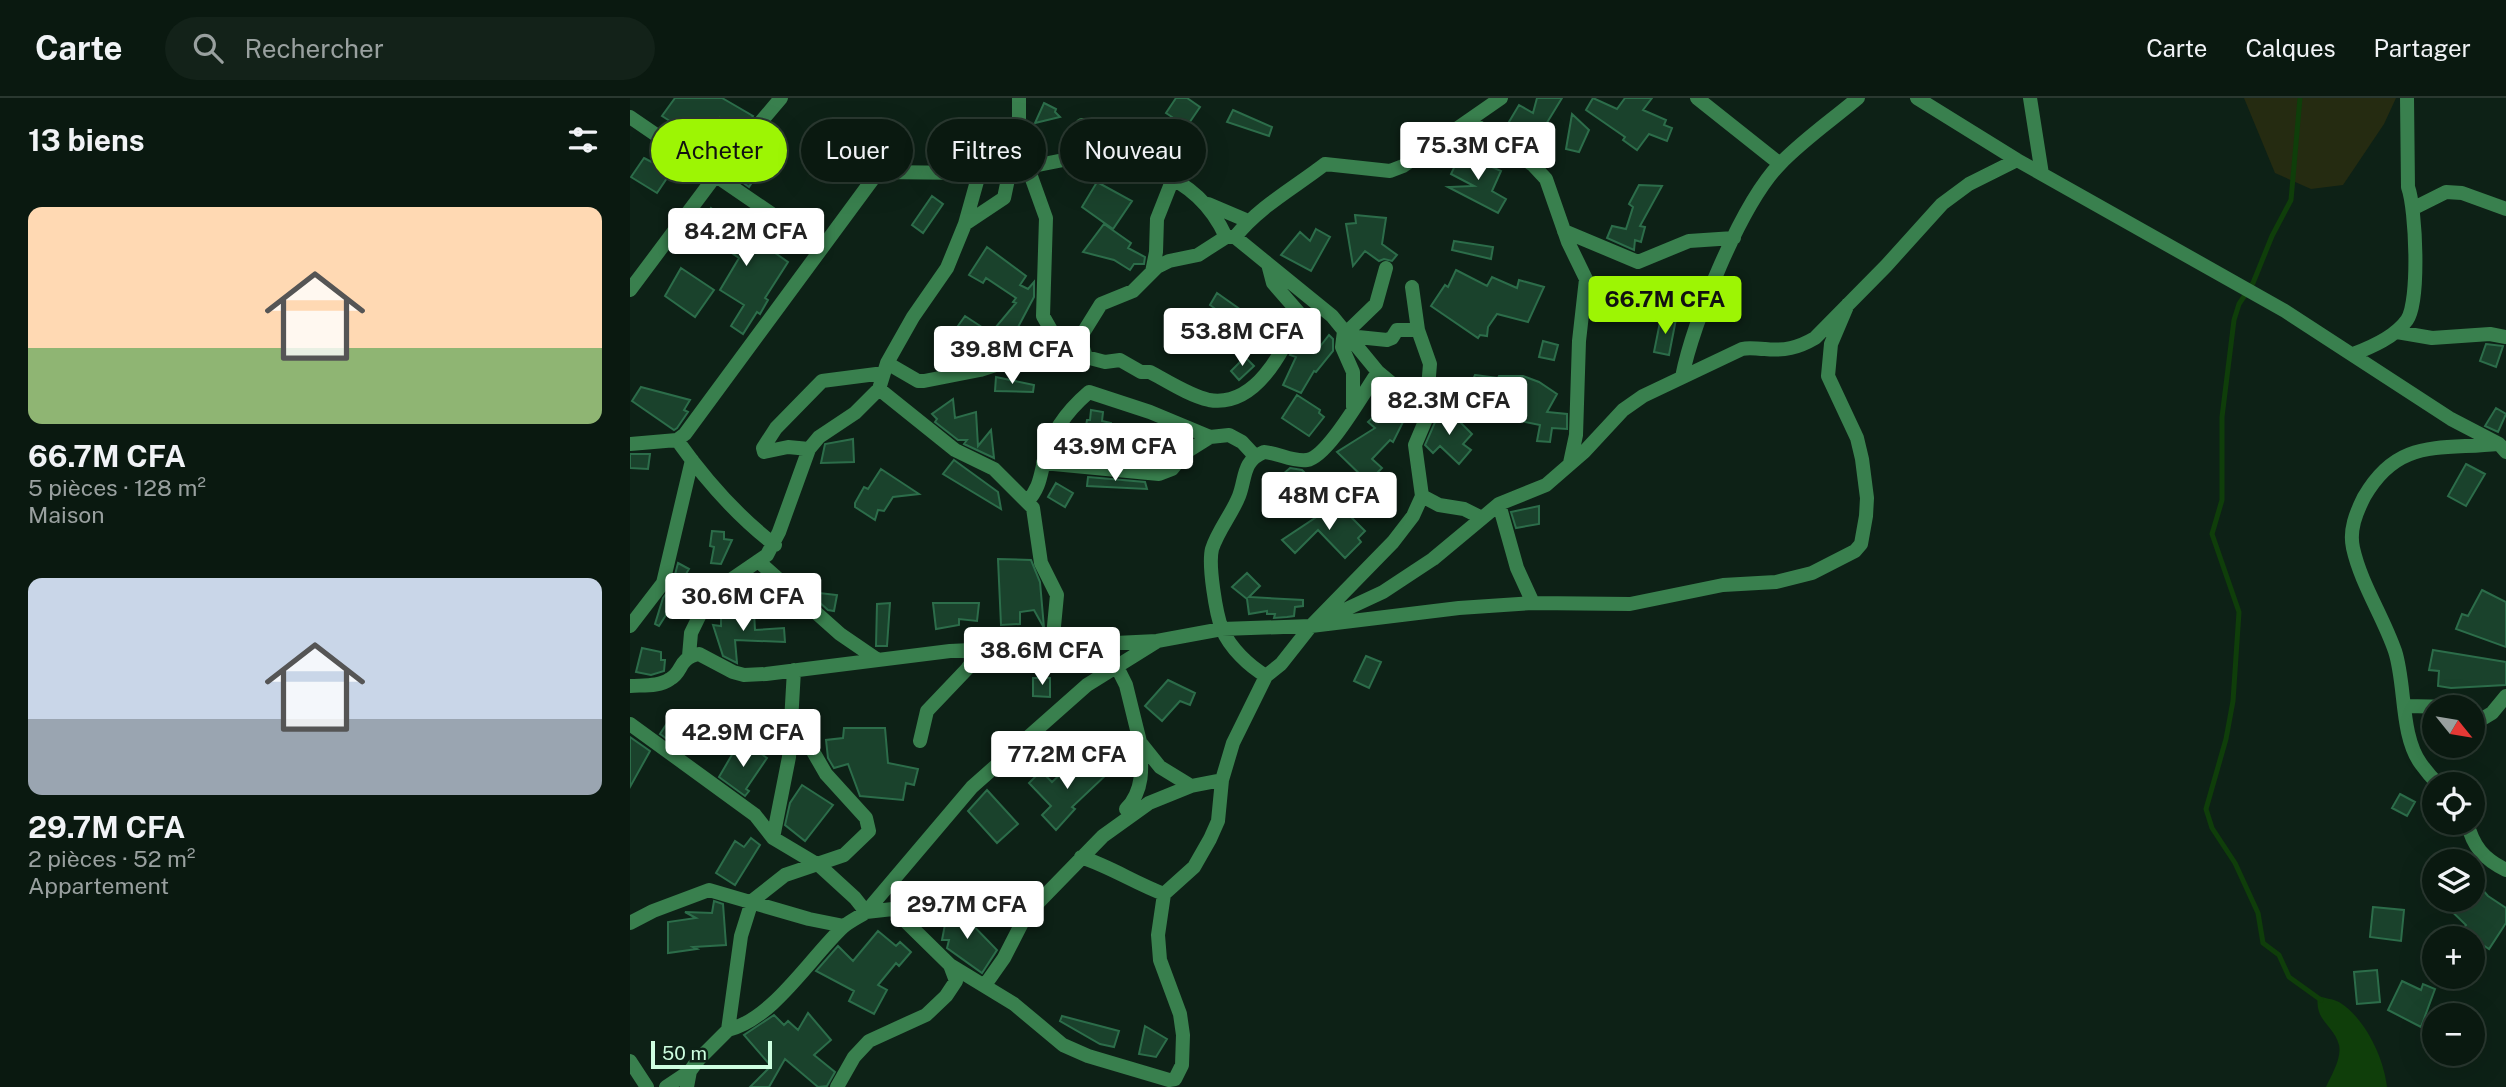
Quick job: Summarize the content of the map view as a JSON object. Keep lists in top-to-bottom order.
{
  "scale_bar": "50 m",
  "north": "bottom right",
  "page": {
    "header": "Carte",
    "search": "Rechercher",
    "nav": ["Carte", "Calques", "Partager"],
    "heading": "13 biens",
    "chip": [
      "Acheter",
      "Louer",
      "Filtres",
      "Nouveau"
    ],
    "price": [
      "75.3M CFA",
      "84.2M CFA",
      "66.7M CFA",
      "53.8M CFA",
      "39.8M CFA",
      "82.3M CFA",
      "43.9M CFA",
      "48M CFA",
      "30.6M CFA",
      "38.6M CFA",
      "42.9M CFA",
      "77.2M CFA",
      "29.7M CFA"
    ],
    "list": [
      {
        "name": "66.7M CFA",
        "note": "5 pièces · 128 m² · Maison"
      },
      {
        "name": "29.7M CFA",
        "note": "2 pièces · 52 m² · Appartement"
      }
    ],
    "map_buttons": ["+", "−"],
    "scale": "50 m"
  }
}
